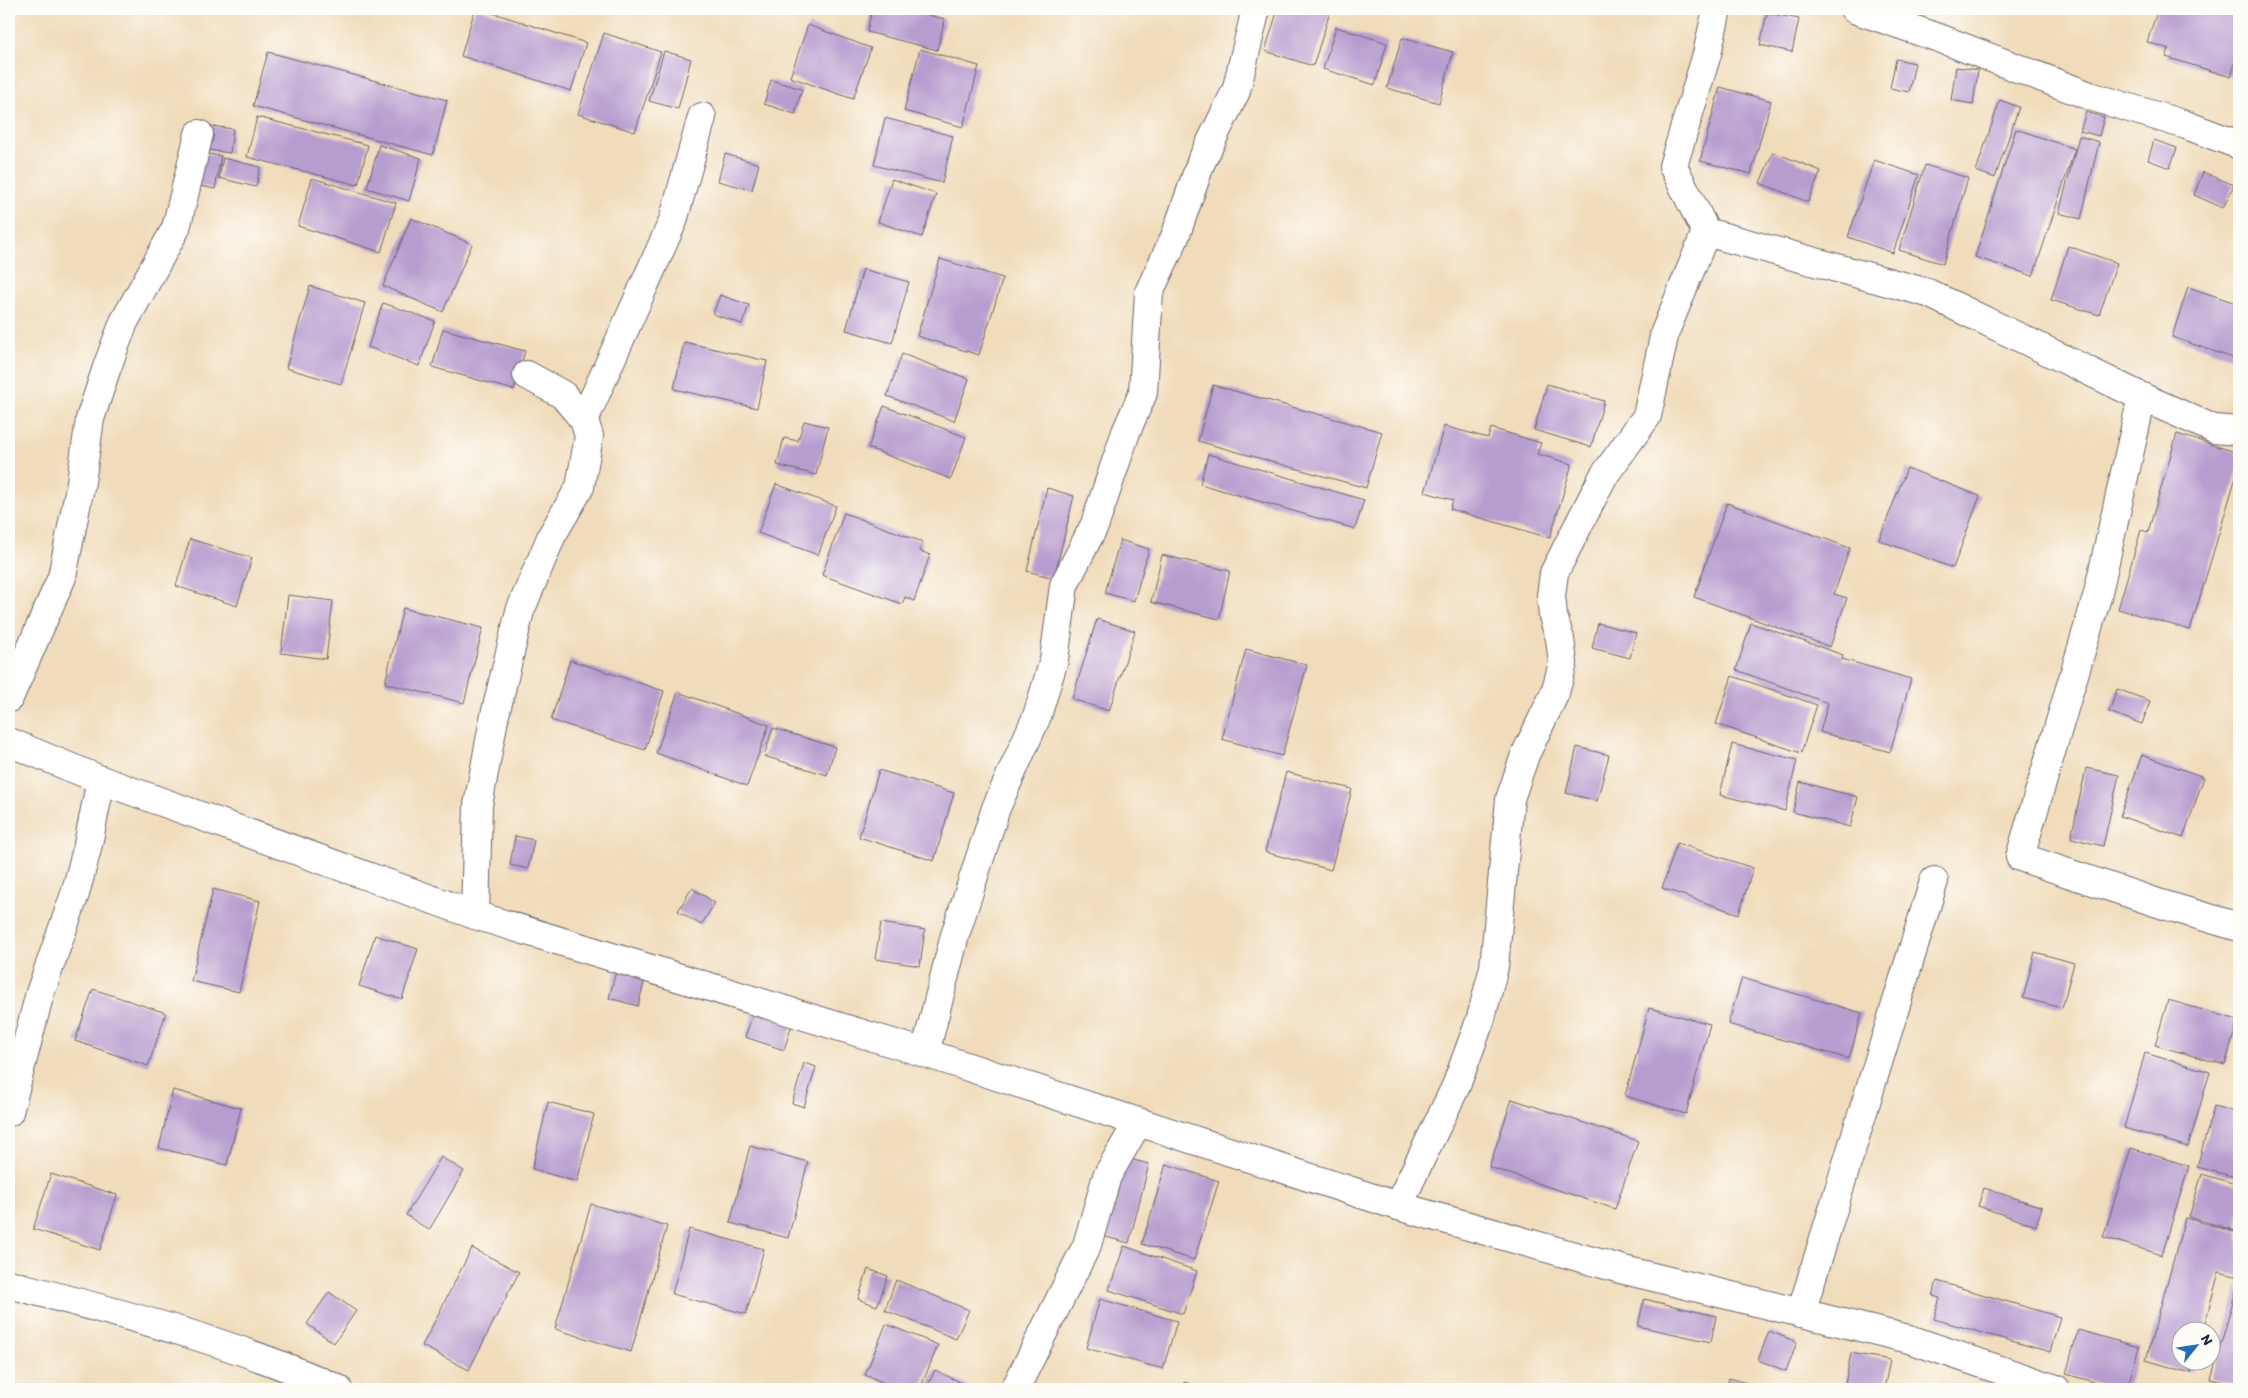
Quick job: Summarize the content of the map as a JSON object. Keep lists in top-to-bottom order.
{
  "north": "top right"
}
